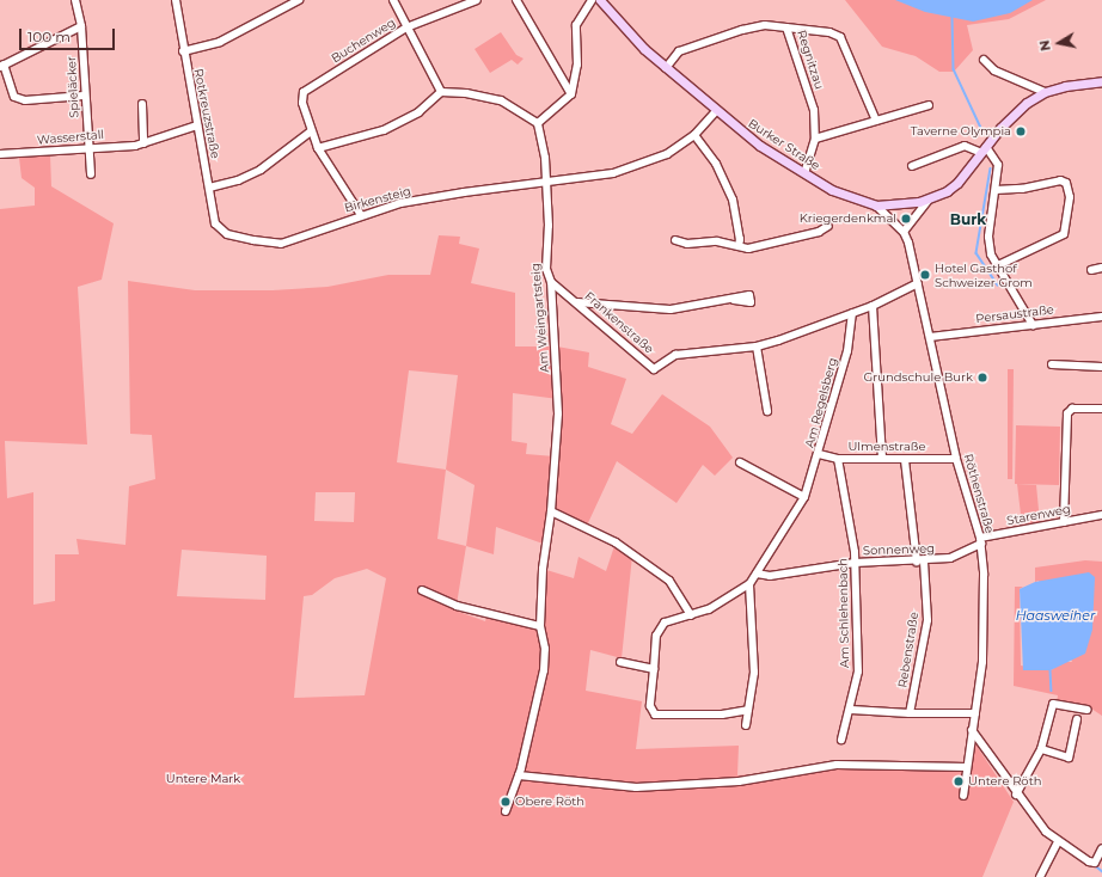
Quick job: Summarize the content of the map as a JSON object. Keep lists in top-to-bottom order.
{
  "streets": {
    "main road": ["Burker Straße"],
    "street": [
      "Buchenweg",
      "Regnitzau",
      "Spieläcker",
      "Rotkreuzstraße",
      "Wasserstall",
      "Birkensteig",
      "Persaustraße",
      "Am Weingartsteig",
      "Frankenstraße",
      "Am Regelsberg",
      "Ulmenstraße",
      "Röthenstraße",
      "Starenweg",
      "Sonnenweg",
      "Am Schlehenbach",
      "Rebenstraße"
    ]
  },
  "crossings": [
    ["Buchenweg", "Birkensteig"],
    ["Regnitzau", "Burker Straße"],
    ["Spieläcker", "Wasserstall"],
    ["Rotkreuzstraße", "Wasserstall"],
    ["Rotkreuzstraße", "Birkensteig"],
    ["Burker Straße", "Birkensteig"],
    ["Birkensteig", "Am Weingartsteig"],
    ["Persaustraße", "Röthenstraße"],
    ["Am Weingartsteig", "Frankenstraße"],
    ["Frankenstraße", "Am Regelsberg"],
    ["Frankenstraße", "Röthenstraße"],
    ["Am Regelsberg", "Ulmenstraße"],
    ["Am Regelsberg", "Sonnenweg"],
    ["Ulmenstraße", "Röthenstraße"],
    ["Ulmenstraße", "Am Schlehenbach"],
    ["Ulmenstraße", "Rebenstraße"],
    ["Röthenstraße", "Starenweg"],
    ["Röthenstraße", "Sonnenweg"],
    ["Starenweg", "Sonnenweg"],
    ["Sonnenweg", "Am Schlehenbach"],
    ["Sonnenweg", "Rebenstraße"]
  ],
  "districts": ["Burk"],
  "water": ["Haasweiher"],
  "parks": ["Untere Mark"],
  "places": [
    "Taverne Olympia",
    "Kriegerdenkmal",
    "Hotel Gasthof Schweizer Grom",
    "Grundschule Burk",
    "Untere Röth",
    "Obere Röth"
  ],
  "scale_bar": "100 m",
  "north": "left"
}
